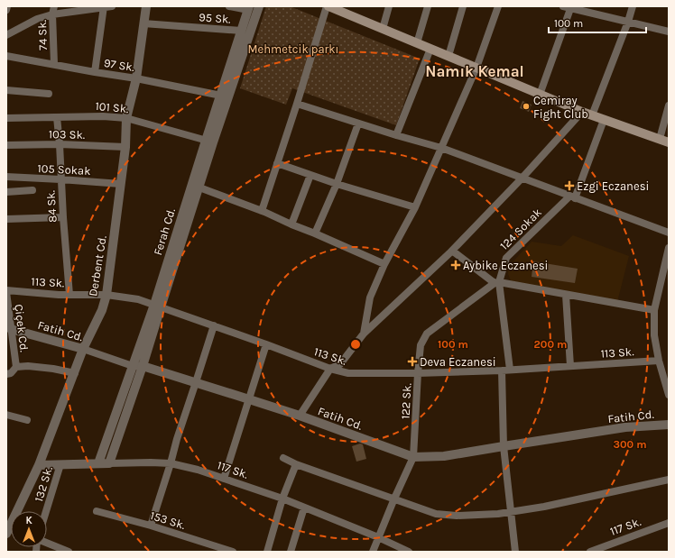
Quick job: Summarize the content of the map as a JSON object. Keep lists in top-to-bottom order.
{
  "streets": {
    "street": [
      "95 Sk.",
      "74 Sk.",
      "97 Sk.",
      "101 Sk.",
      "103 Sk.",
      "105 Sokak",
      "84 Sk.",
      "124 Sokak",
      "Ferah Cd.",
      "Derbent Cd.",
      "113 Sk.",
      "Çiçek Cd.",
      "Fatih Cd.",
      "122 Sk.",
      "117 Sk.",
      "132 Sk.",
      "153 Sk."
    ]
  },
  "crossings": [
    ["95 Sk.", "Ferah Cd."],
    ["95 Sk.", "Derbent Cd."],
    ["74 Sk.", "97 Sk."],
    ["97 Sk.", "Ferah Cd."],
    ["97 Sk.", "Derbent Cd."],
    ["101 Sk.", "84 Sk."],
    ["101 Sk.", "Ferah Cd."],
    ["101 Sk.", "Derbent Cd."],
    ["103 Sk.", "84 Sk."],
    ["103 Sk.", "Derbent Cd."],
    ["105 Sokak", "84 Sk."],
    ["105 Sokak", "Derbent Cd."],
    ["84 Sk.", "113 Sk."],
    ["124 Sokak", "113 Sk."],
    ["124 Sokak", "122 Sk."],
    ["Ferah Cd.", "113 Sk."],
    ["Ferah Cd.", "Fatih Cd."],
    ["Ferah Cd.", "117 Sk."],
    ["Derbent Cd.", "113 Sk."],
    ["Derbent Cd.", "Fatih Cd."],
    ["Derbent Cd.", "117 Sk."],
    ["113 Sk.", "Çiçek Cd."],
    ["113 Sk.", "122 Sk."],
    ["Çiçek Cd.", "Fatih Cd."],
    ["Fatih Cd.", "122 Sk."],
    ["122 Sk.", "117 Sk."],
    ["117 Sk.", "132 Sk."]
  ],
  "districts": ["Namık Kemal"],
  "parks": ["Mehmetcik parkı"],
  "places": {
    "other": ["Cemiray Fight Club"],
    "health": ["Ezgi Eczanesi", "Aybike Eczanesi", "Deva Eczanesi"]
  },
  "scale_bar": "100 m",
  "north": "top",
  "rings": ["100 m", "200 m", "300 m"]
}
